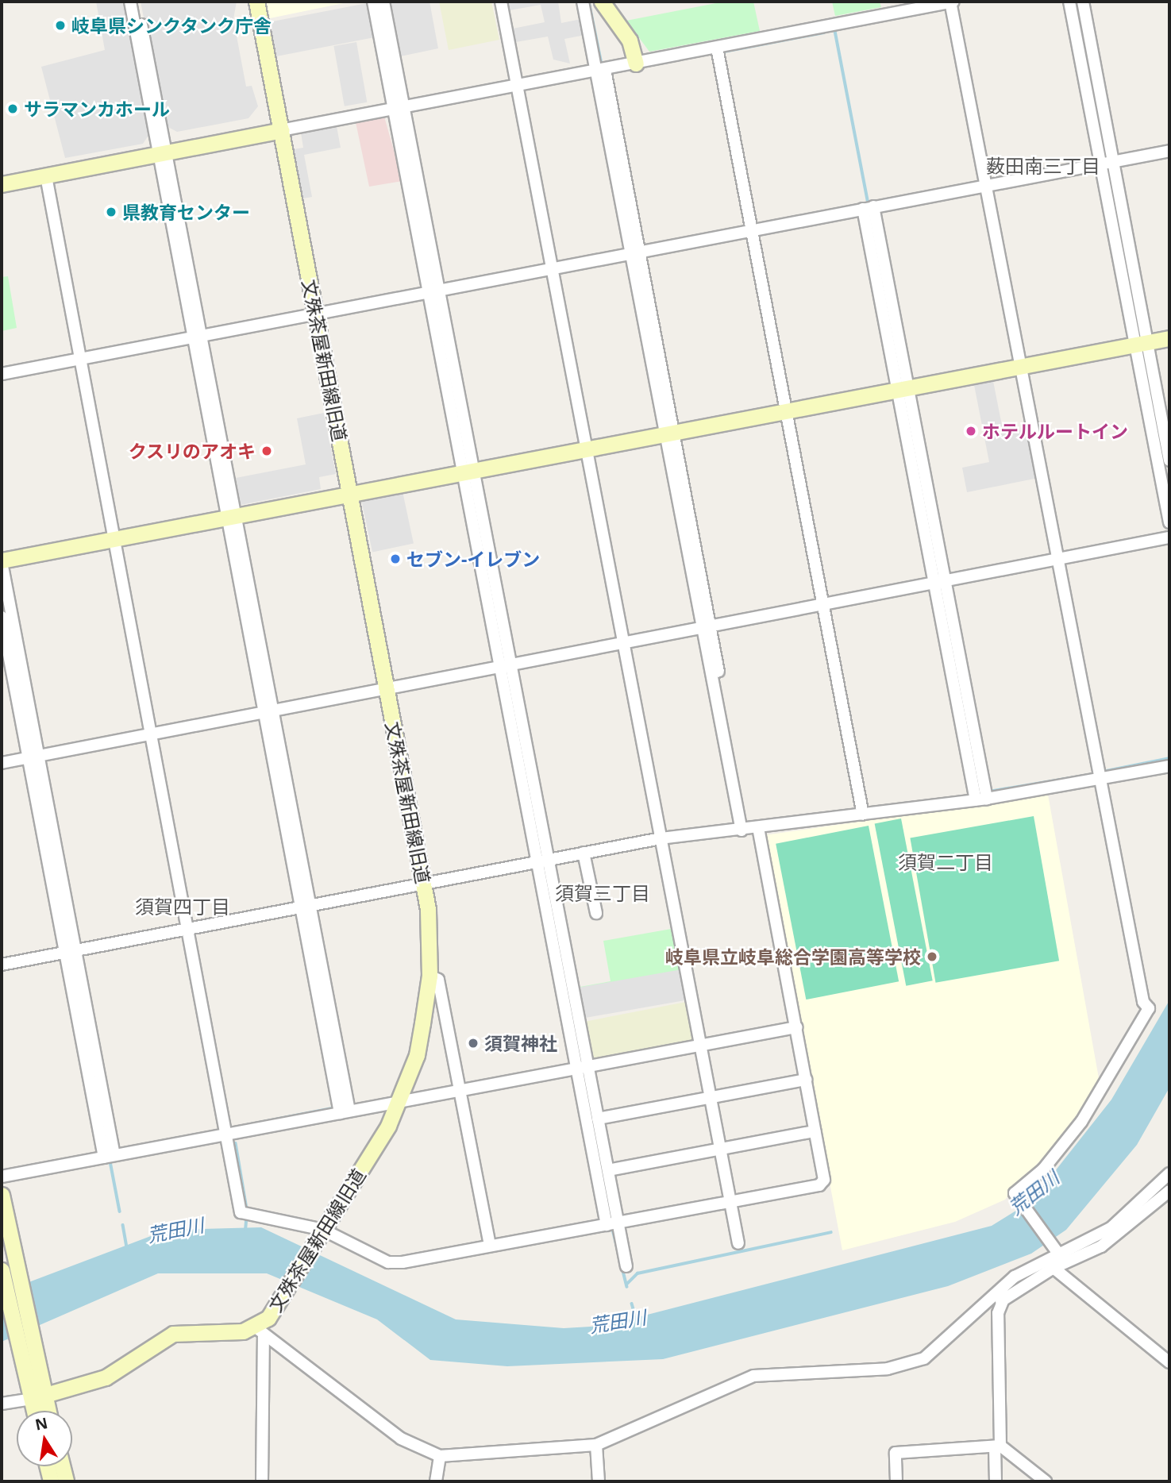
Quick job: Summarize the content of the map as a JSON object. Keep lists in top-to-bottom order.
{
  "streets": {
    "street": ["文殊茶屋新田線旧道"]
  },
  "districts": [
    "薮田南三丁目",
    "須賀二丁目",
    "須賀三丁目",
    "須賀四丁目"
  ],
  "water": ["荒田川"],
  "places": [
    "岐阜県シンクタンク庁舎",
    "サラマンカホール",
    "県教育センター",
    "ホテルルートイン",
    "クスリのアオキ",
    "セブン-イレブン",
    "岐阜県立岐阜総合学園高等学校",
    "須賀神社"
  ],
  "north": "top"
}
